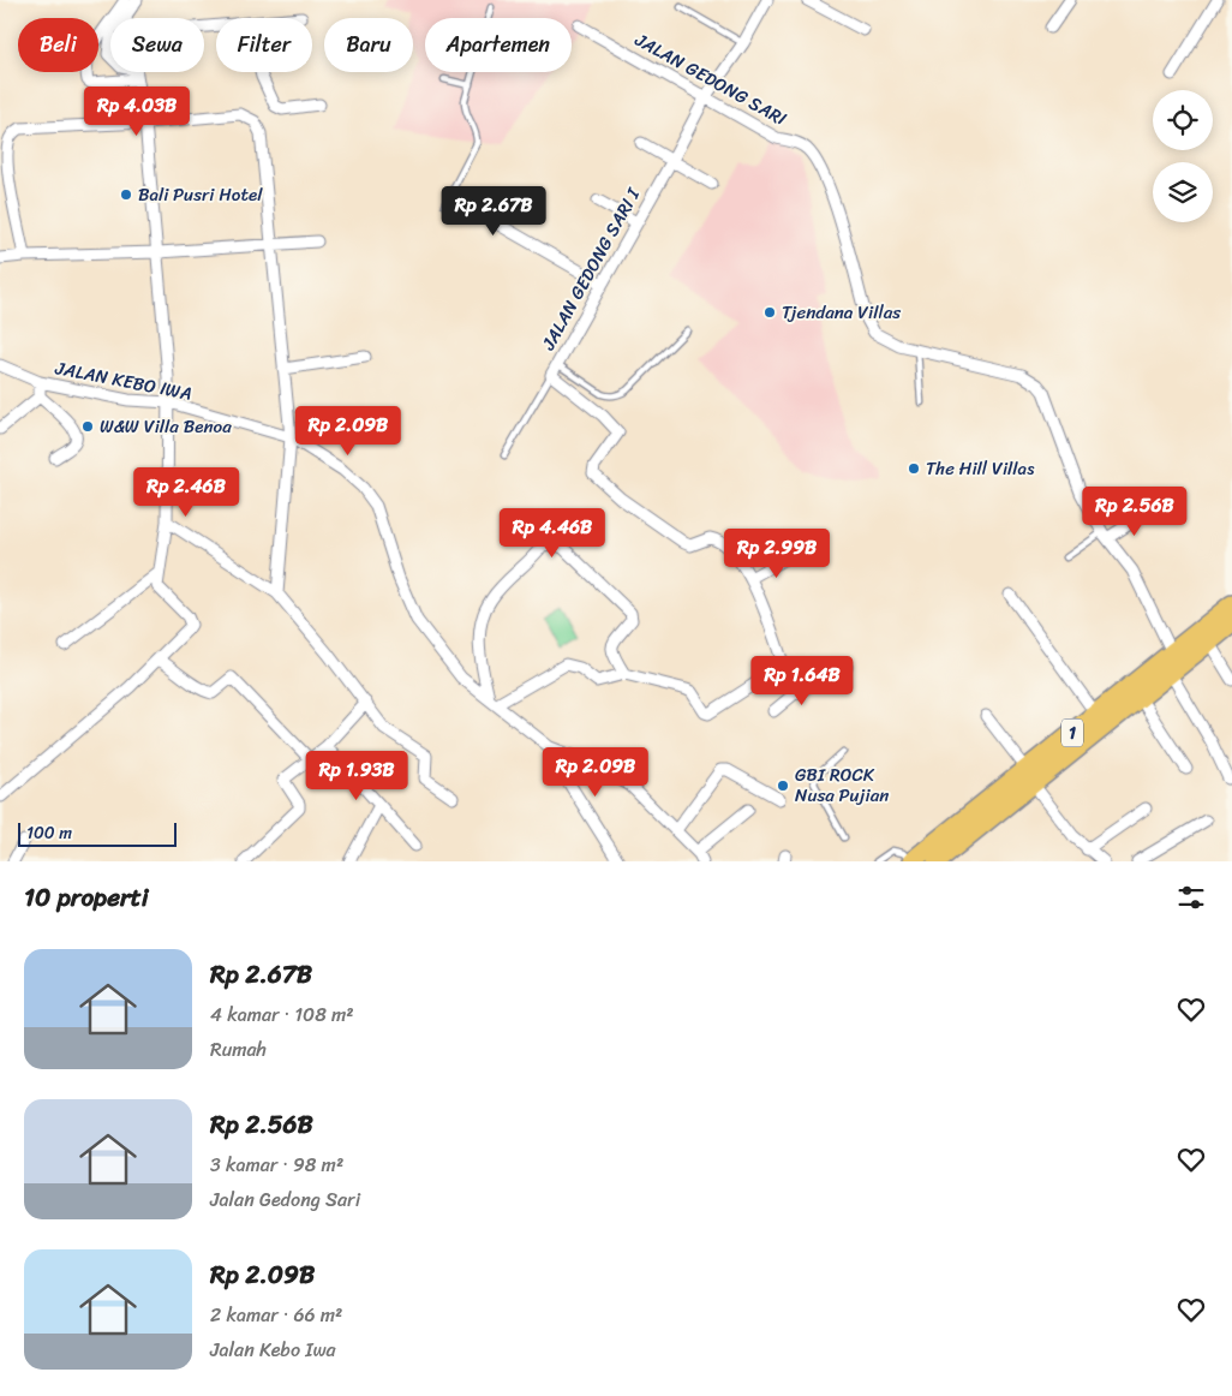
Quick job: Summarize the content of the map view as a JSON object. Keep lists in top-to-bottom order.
{
  "streets": {
    "highway": ["1"],
    "street": ["JALAN GEDONG SARI", "JALAN GEDONG SARI I", "JALAN KEBO IWA"]
  },
  "crossings": [
    ["JALAN GEDONG SARI", "JALAN GEDONG SARI I"],
    ["JALAN GEDONG SARI", "1"]
  ],
  "places": [
    "Bali Pusri Hotel",
    "Tjendana Villas",
    "W&W Villa Benoa",
    "The Hill Villas",
    "GBI ROCK Nusa Pujian"
  ],
  "scale_bar": "100 m",
  "page": {
    "chip": [
      "Beli",
      "Sewa",
      "Filter",
      "Baru",
      "Apartemen"
    ],
    "price": [
      "Rp 4.03B",
      "Rp 2.67B",
      "Rp 2.09B",
      "Rp 2.46B",
      "Rp 2.56B",
      "Rp 4.46B",
      "Rp 2.99B",
      "Rp 1.64B",
      "Rp 2.09B",
      "Rp 1.93B"
    ],
    "scale": "100 m",
    "heading": "10 properti",
    "list": [
      {
        "name": "Rp 2.67B",
        "note": "4 kamar · 108 m² · Rumah"
      },
      {
        "name": "Rp 2.56B",
        "note": "3 kamar · 98 m² · Jalan Gedong Sari"
      },
      {
        "name": "Rp 2.09B",
        "note": "2 kamar · 66 m² · Jalan Kebo Iwa"
      }
    ]
  }
}
